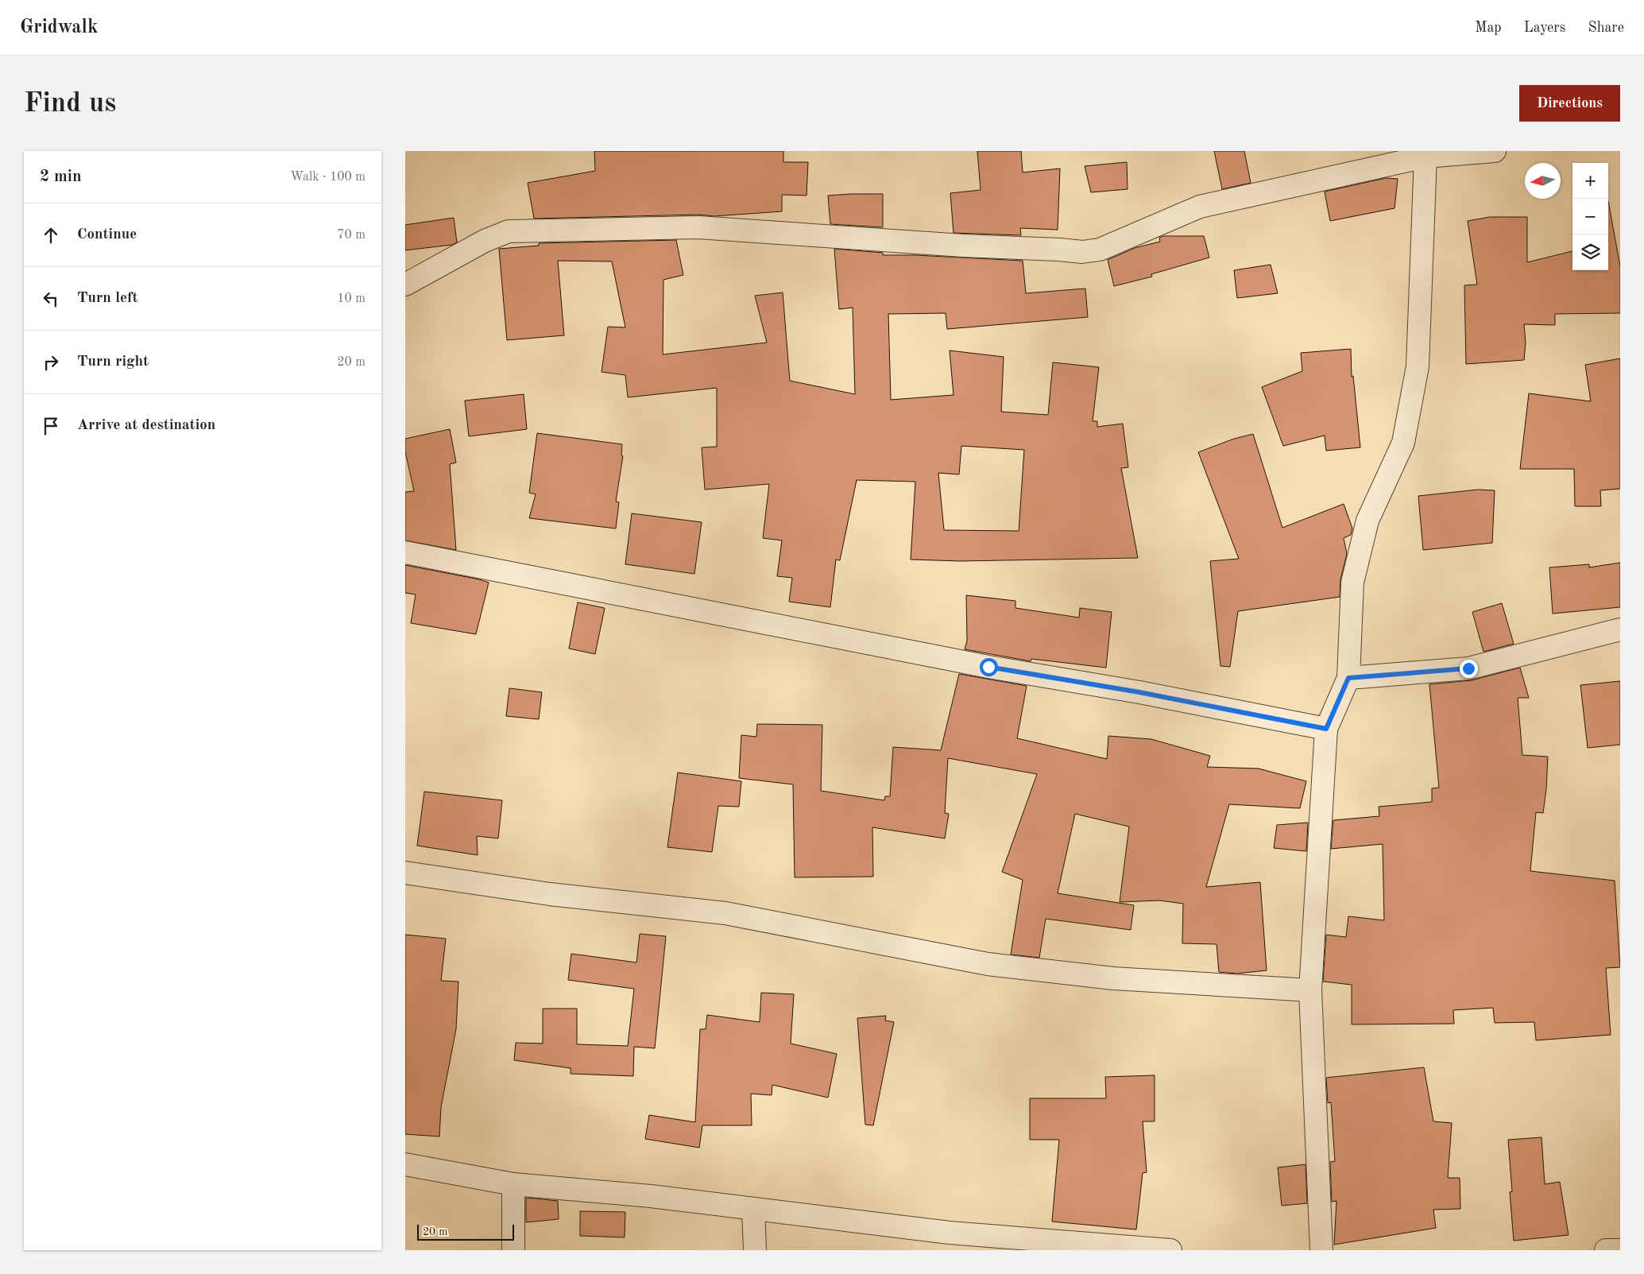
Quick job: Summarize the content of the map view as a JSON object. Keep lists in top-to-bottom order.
{
  "scale_bar": "20 m",
  "north": "left",
  "page": {
    "header": "Gridwalk",
    "nav": ["Map", "Layers", "Share"],
    "buttons": "Directions",
    "title": "Find us",
    "heading": ["2 min", "Walk · 100 m"],
    "map_buttons": ["+", "−"],
    "list": [
      ["Continue", "70 m"],
      ["Turn left", "10 m"],
      ["Turn right", "20 m"],
      "Arrive at destination"
    ],
    "scale": "20 m"
  }
}
